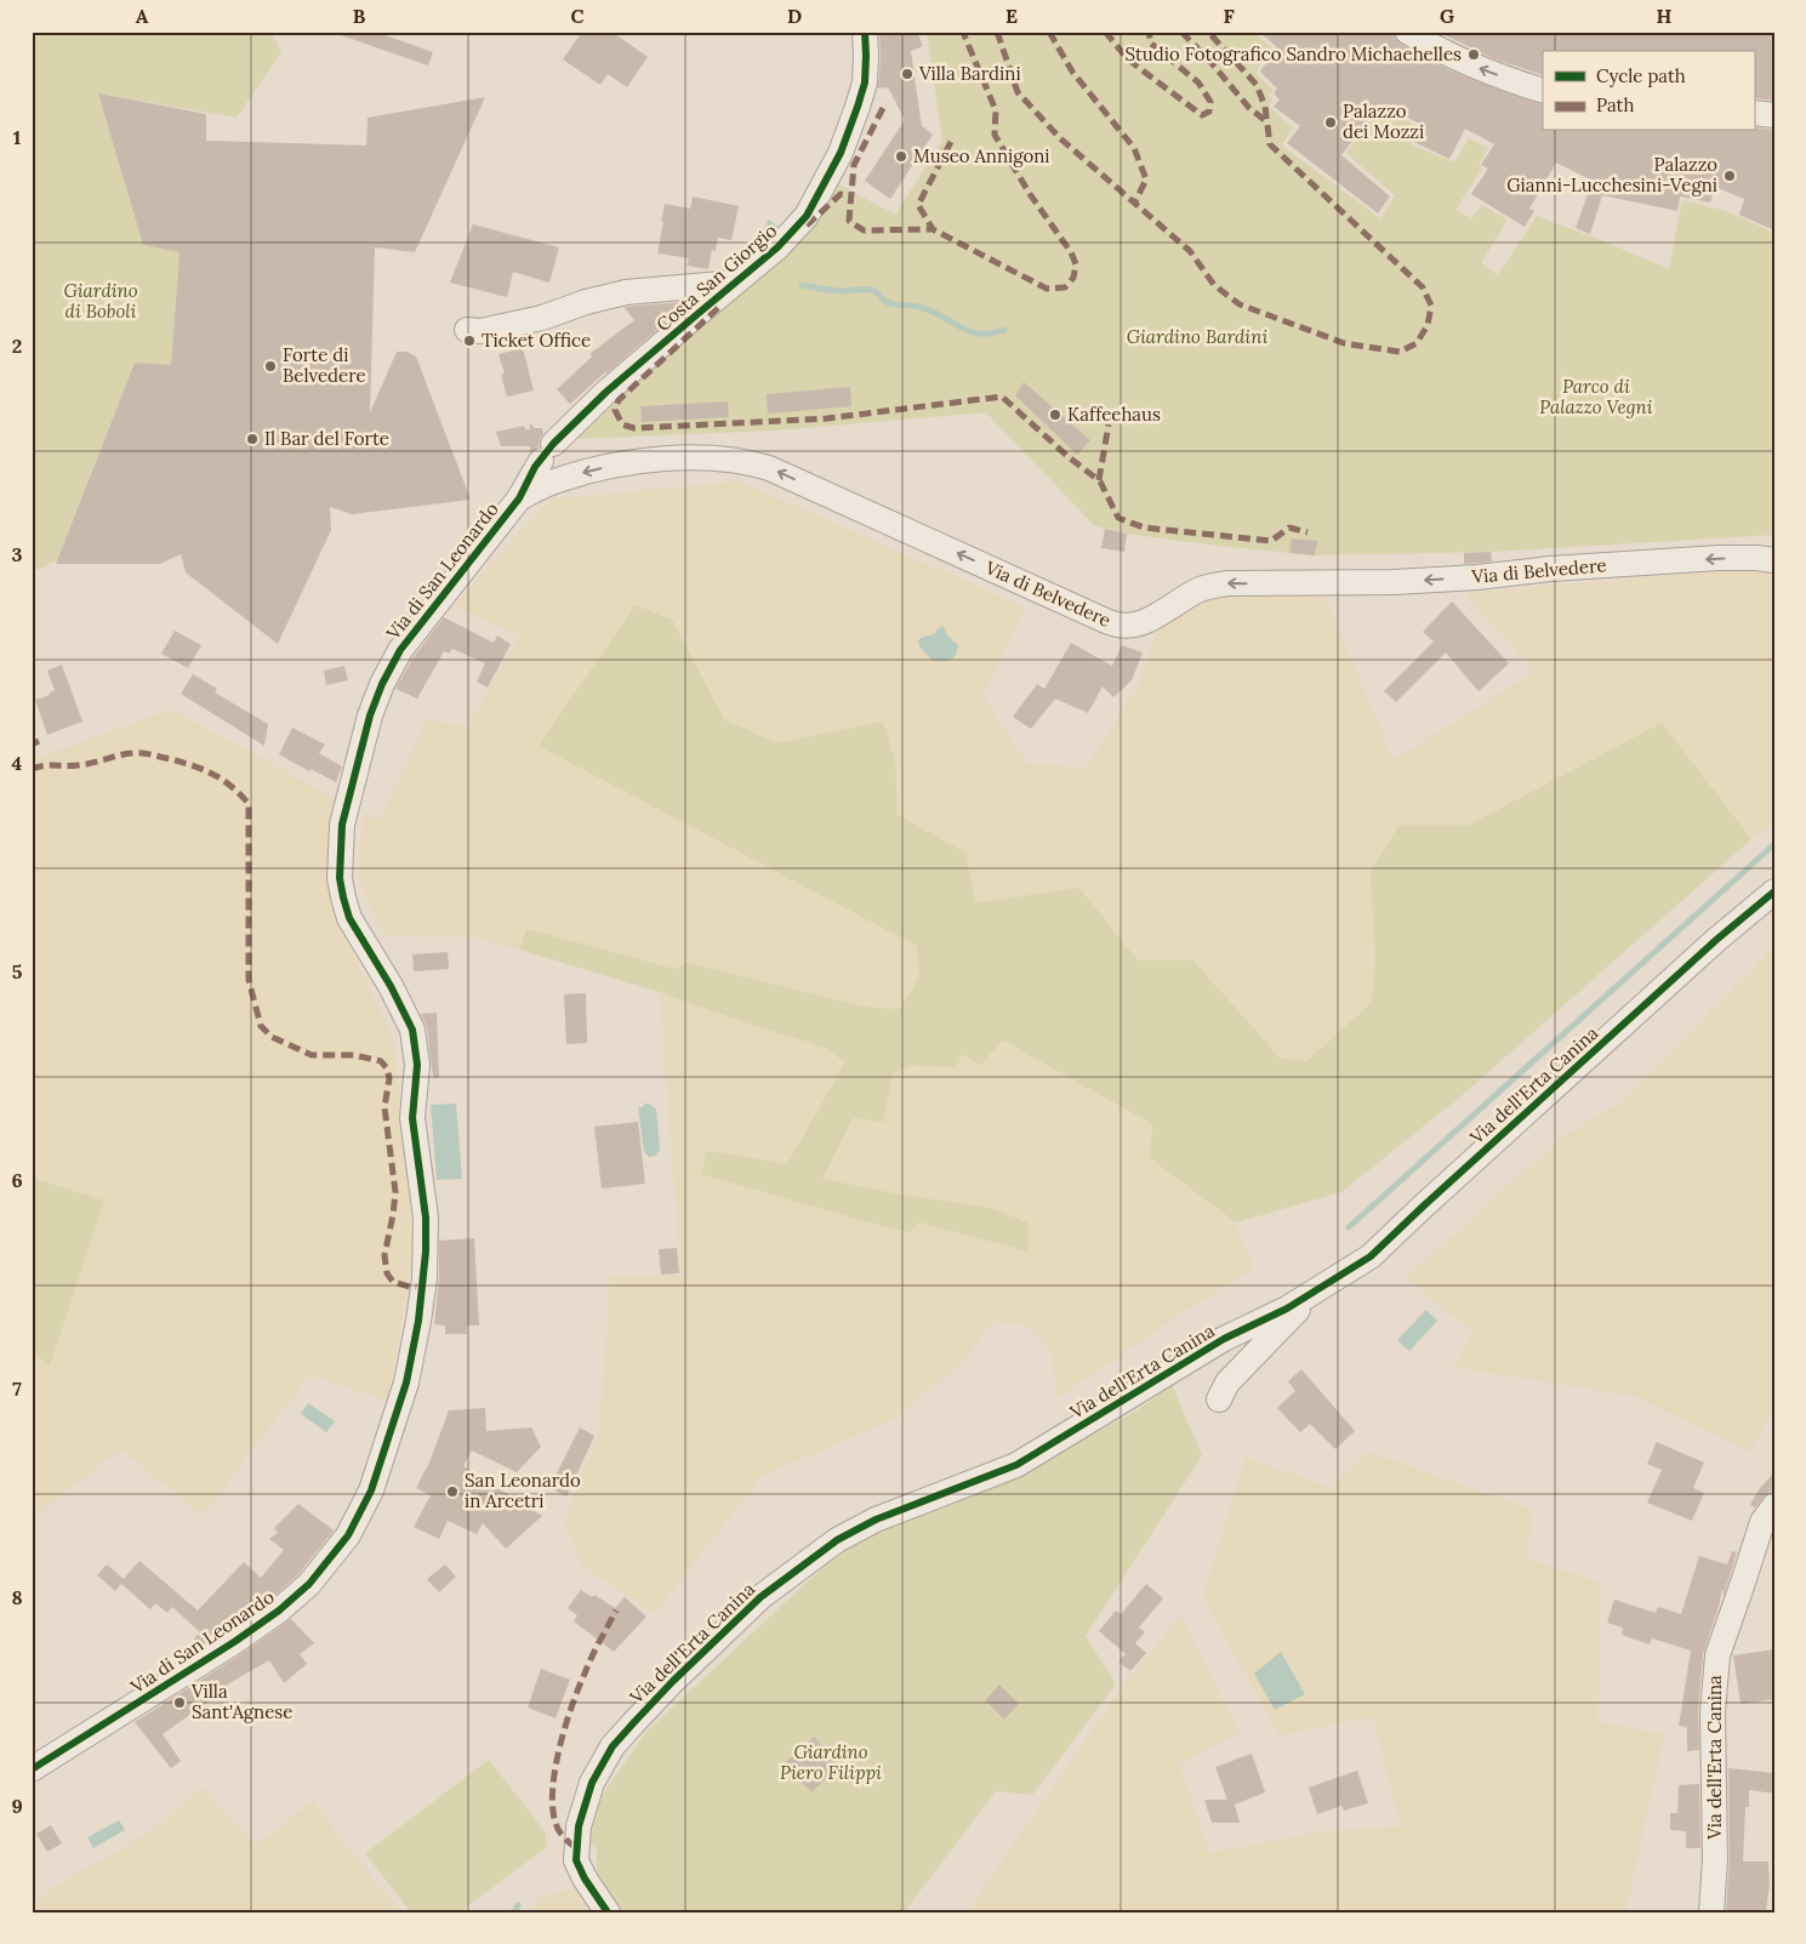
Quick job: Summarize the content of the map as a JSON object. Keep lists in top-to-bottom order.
{
  "streets": {
    "street": [
      "Costa San Giorgio",
      "Via di San Leonardo",
      "Via di Belvedere",
      "Via dell'Erta Canina"
    ]
  },
  "crossings": [
    ["Costa San Giorgio", "Via di San Leonardo"],
    ["Costa San Giorgio", "Via di Belvedere"],
    ["Via di San Leonardo", "Via di Belvedere"]
  ],
  "one_way": ["Via di Belvedere"],
  "parks": [
    "Giardino di Boboli",
    "Giardino Bardini",
    "Parco di Palazzo Vegni",
    "Giardino Piero Filippi"
  ],
  "places": [
    "Studio Fotografico Sandro Michaehelles",
    "Villa Bardini",
    "Palazzo dei Mozzi",
    "Museo Annigoni",
    "Palazzo Gianni-Lucchesini-Vegni",
    "Ticket Office",
    "Forte di Belvedere",
    "Kaffeehaus",
    "Il Bar del Forte",
    "San Leonardo in Arcetri",
    "Villa Sant'Agnese"
  ],
  "legend": ["Cycle path", "Path"],
  "grid": {
    "columns": [
      "A",
      "B",
      "C",
      "D",
      "E",
      "F",
      "G",
      "H"
    ],
    "rows": [
      "1",
      "2",
      "3",
      "4",
      "5",
      "6",
      "7",
      "8",
      "9"
    ]
  }
}
